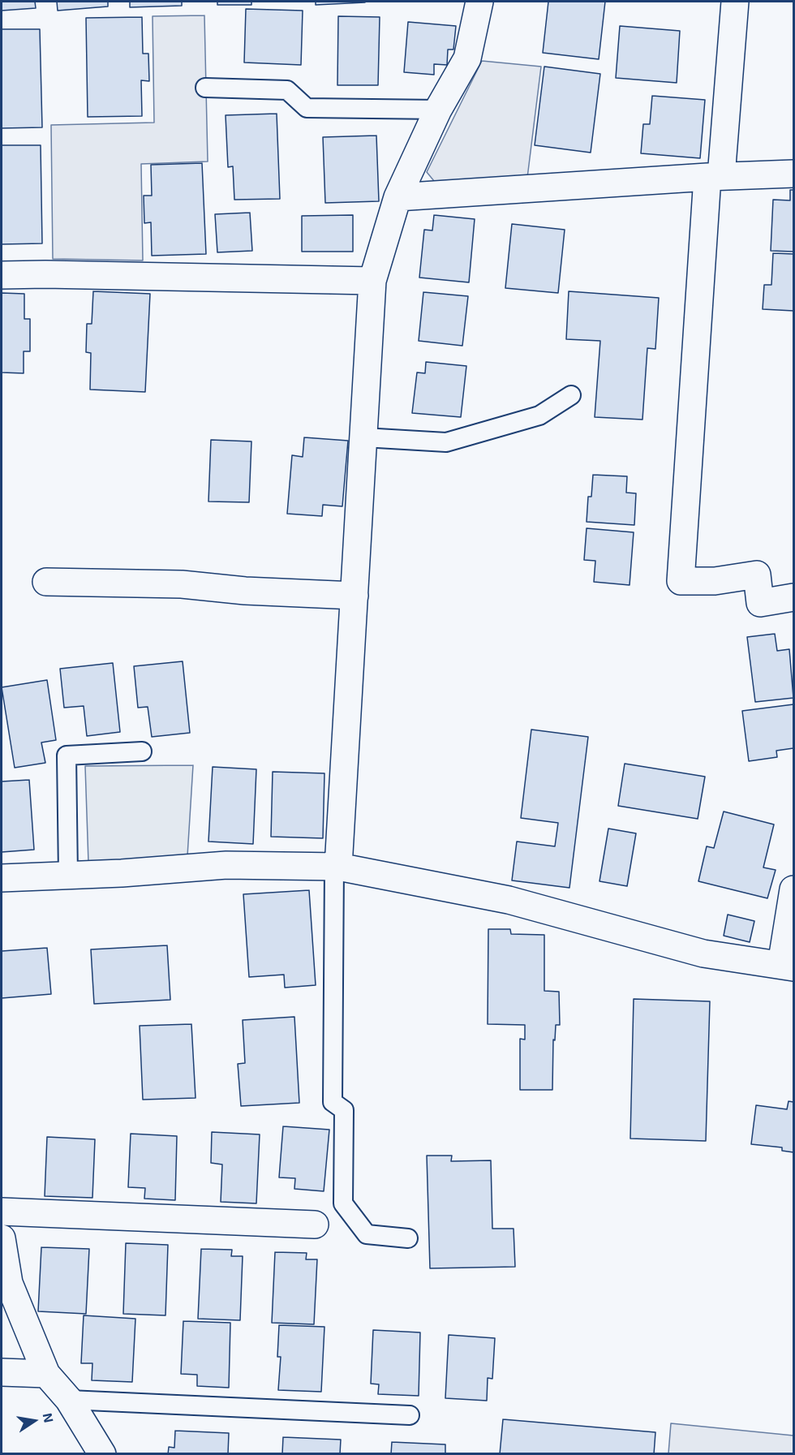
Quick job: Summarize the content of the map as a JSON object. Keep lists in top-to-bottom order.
{
  "north": "right"
}
